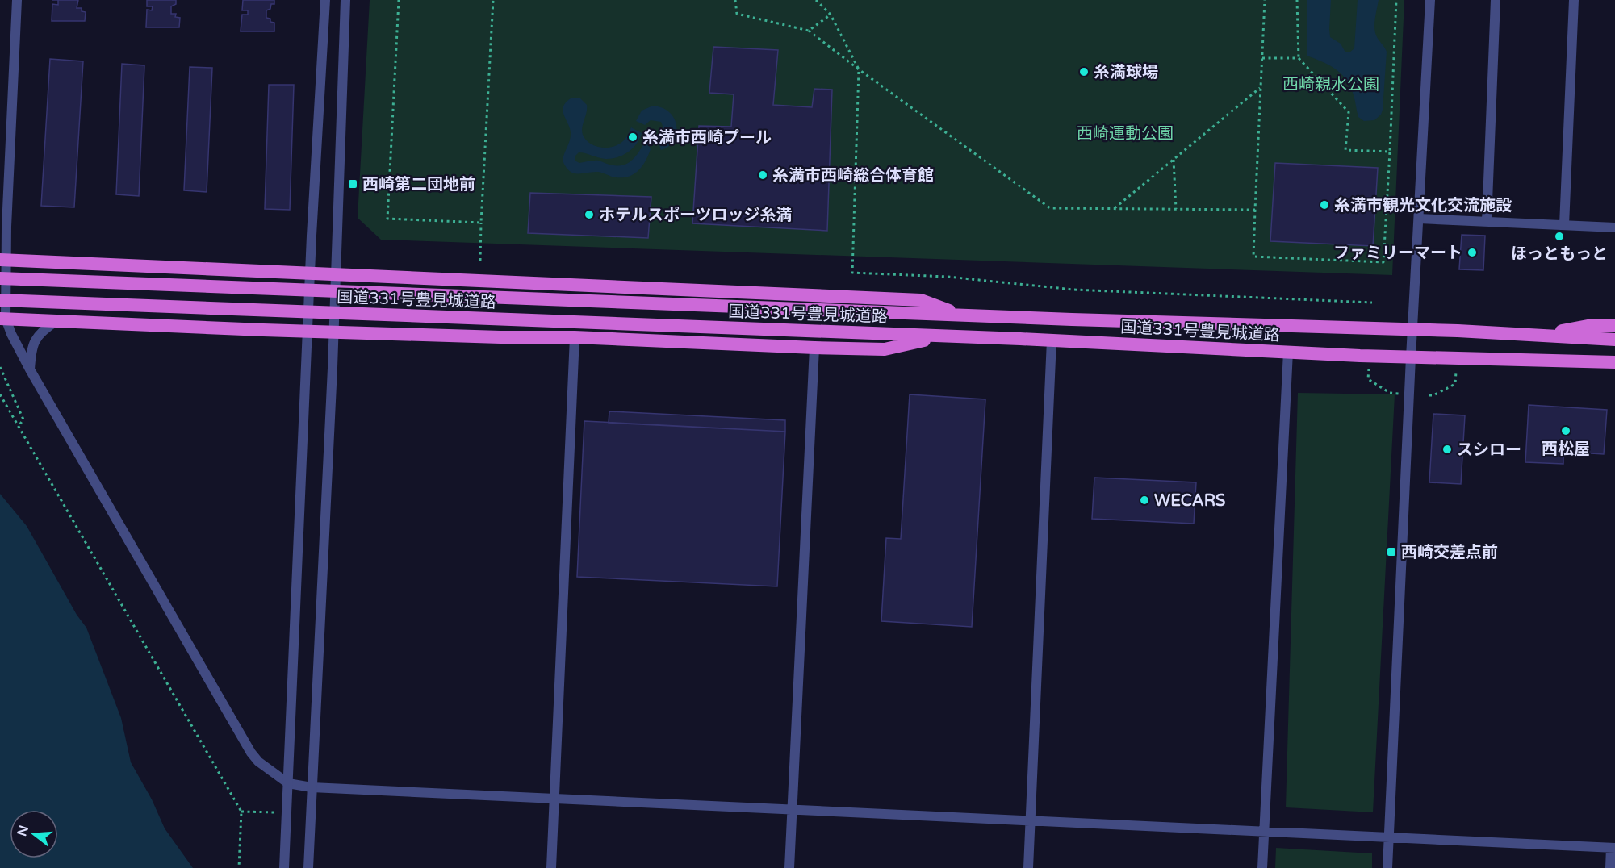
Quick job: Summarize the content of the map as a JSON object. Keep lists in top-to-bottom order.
{
  "streets": {
    "highway": ["国道331号豊見城道路"]
  },
  "parks": ["西崎親水公園", "西崎運動公園"],
  "places": {
    "other": [
      "糸満球場",
      "糸満市西崎プール",
      "糸満市西崎総合体育館",
      "糸満市観光文化交流施設",
      "ホテルスポーツロッジ糸満",
      "ほっともっと",
      "ファミリーマート",
      "西松屋",
      "スシロー",
      "WECARS"
    ],
    "transit": ["西崎第二団地前", "西崎交差点前"]
  },
  "north": "left"
}
